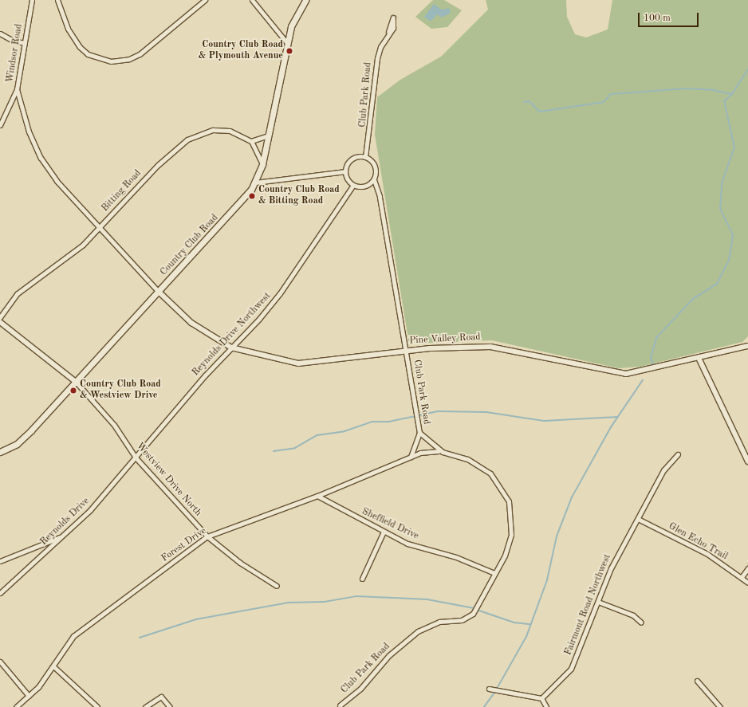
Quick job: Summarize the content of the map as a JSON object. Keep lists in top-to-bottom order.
{
  "streets": {
    "main road": ["Country Club Road"],
    "street": [
      "Windsor Road",
      "Club Park Road",
      "Bitting Road",
      "Reynolds Drive Northwest",
      "Pine Valley Road",
      "Westview Drive North",
      "Reynolds Drive",
      "Sheffield Drive",
      "Glen Echo Trail",
      "Forest Drive",
      "Fairmont Road Northwest"
    ]
  },
  "crossings": [
    ["Club Park Road", "Reynolds Drive Northwest"],
    ["Club Park Road", "Pine Valley Road"],
    ["Club Park Road", "Sheffield Drive"],
    ["Club Park Road", "Forest Drive"],
    ["Country Club Road", "Pine Valley Road"],
    ["Country Club Road", "Westview Drive North"],
    ["Reynolds Drive Northwest", "Pine Valley Road"],
    ["Reynolds Drive Northwest", "Westview Drive North"],
    ["Reynolds Drive Northwest", "Reynolds Drive"],
    ["Westview Drive North", "Reynolds Drive"],
    ["Westview Drive North", "Forest Drive"],
    ["Sheffield Drive", "Forest Drive"],
    ["Glen Echo Trail", "Fairmont Road Northwest"]
  ],
  "places": ["Country Club Road & Plymouth Avenue", "Country Club Road & Bitting Road", "Country Club Road & Westview Drive"],
  "scale_bar": "100 m"
}
